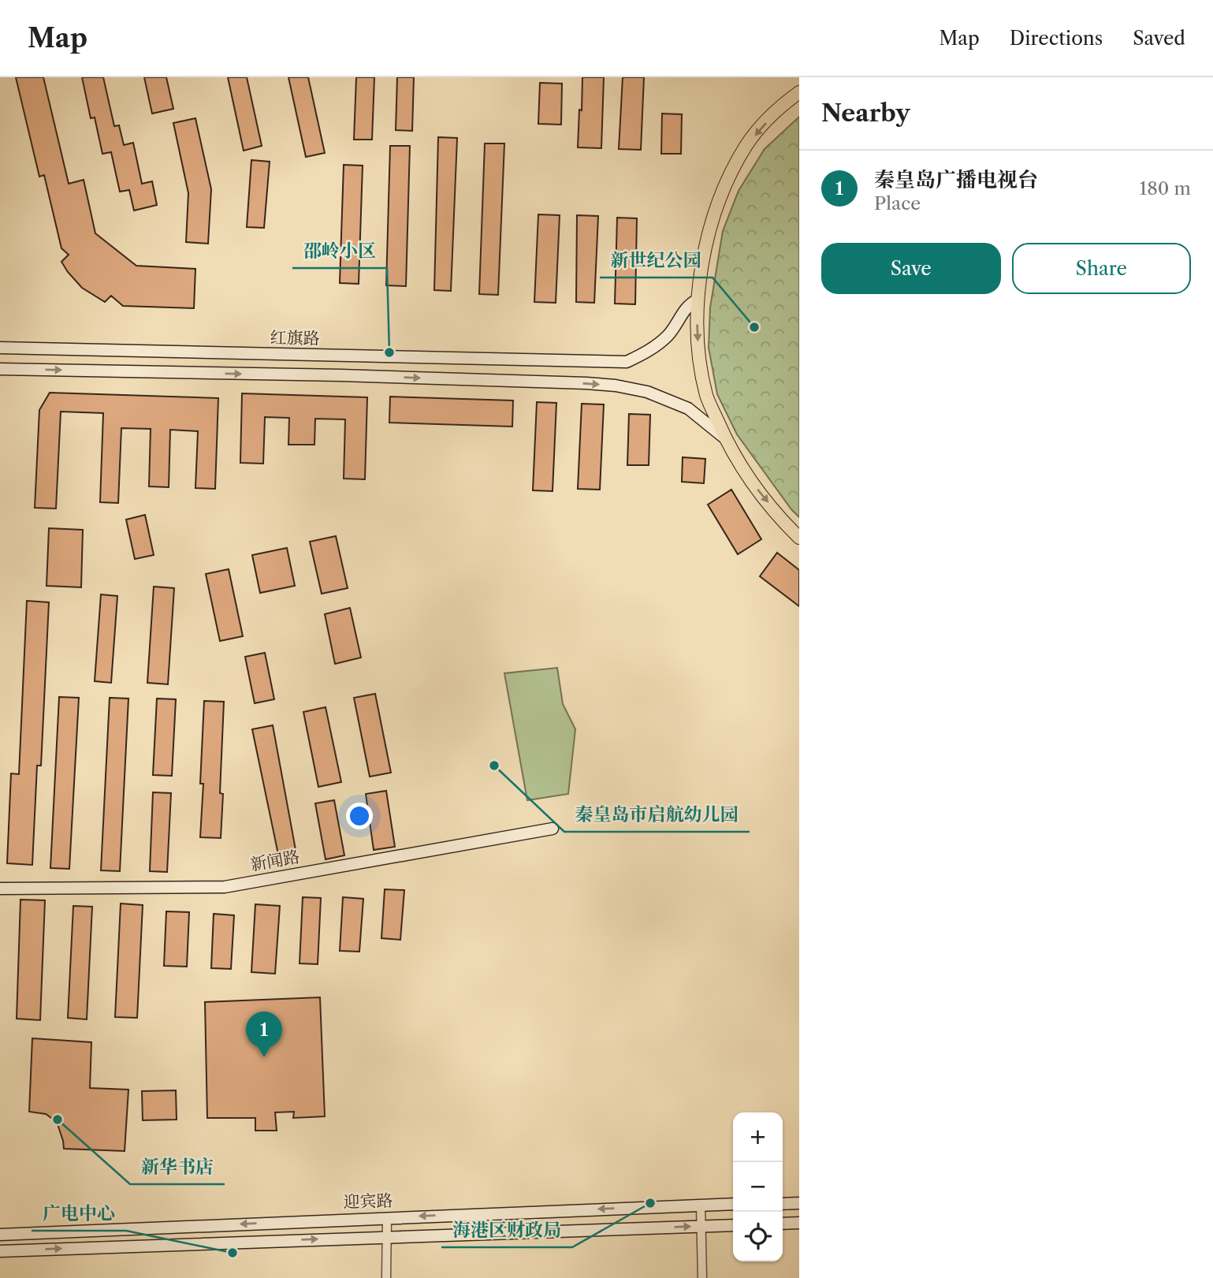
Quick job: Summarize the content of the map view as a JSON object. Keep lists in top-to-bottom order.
{
  "streets": {
    "main road": ["红旗路", "新闻路", "迎宾路"]
  },
  "places": [
    "新世纪公园",
    "邵岭小区",
    "秦皇岛市启航幼儿园",
    "新华书店",
    "海港区财政局",
    "广电中心"
  ],
  "page": {
    "header": "Map",
    "nav": ["Map", "Directions", "Saved"],
    "heading": "Nearby",
    "list": [
      {
        "mark": "1",
        "name": "秦皇岛广播电视台",
        "note": "Place",
        "value": "180 m"
      }
    ],
    "buttons": ["Save", "Share"],
    "pins": "1",
    "map_buttons": ["+", "−"]
  }
}
